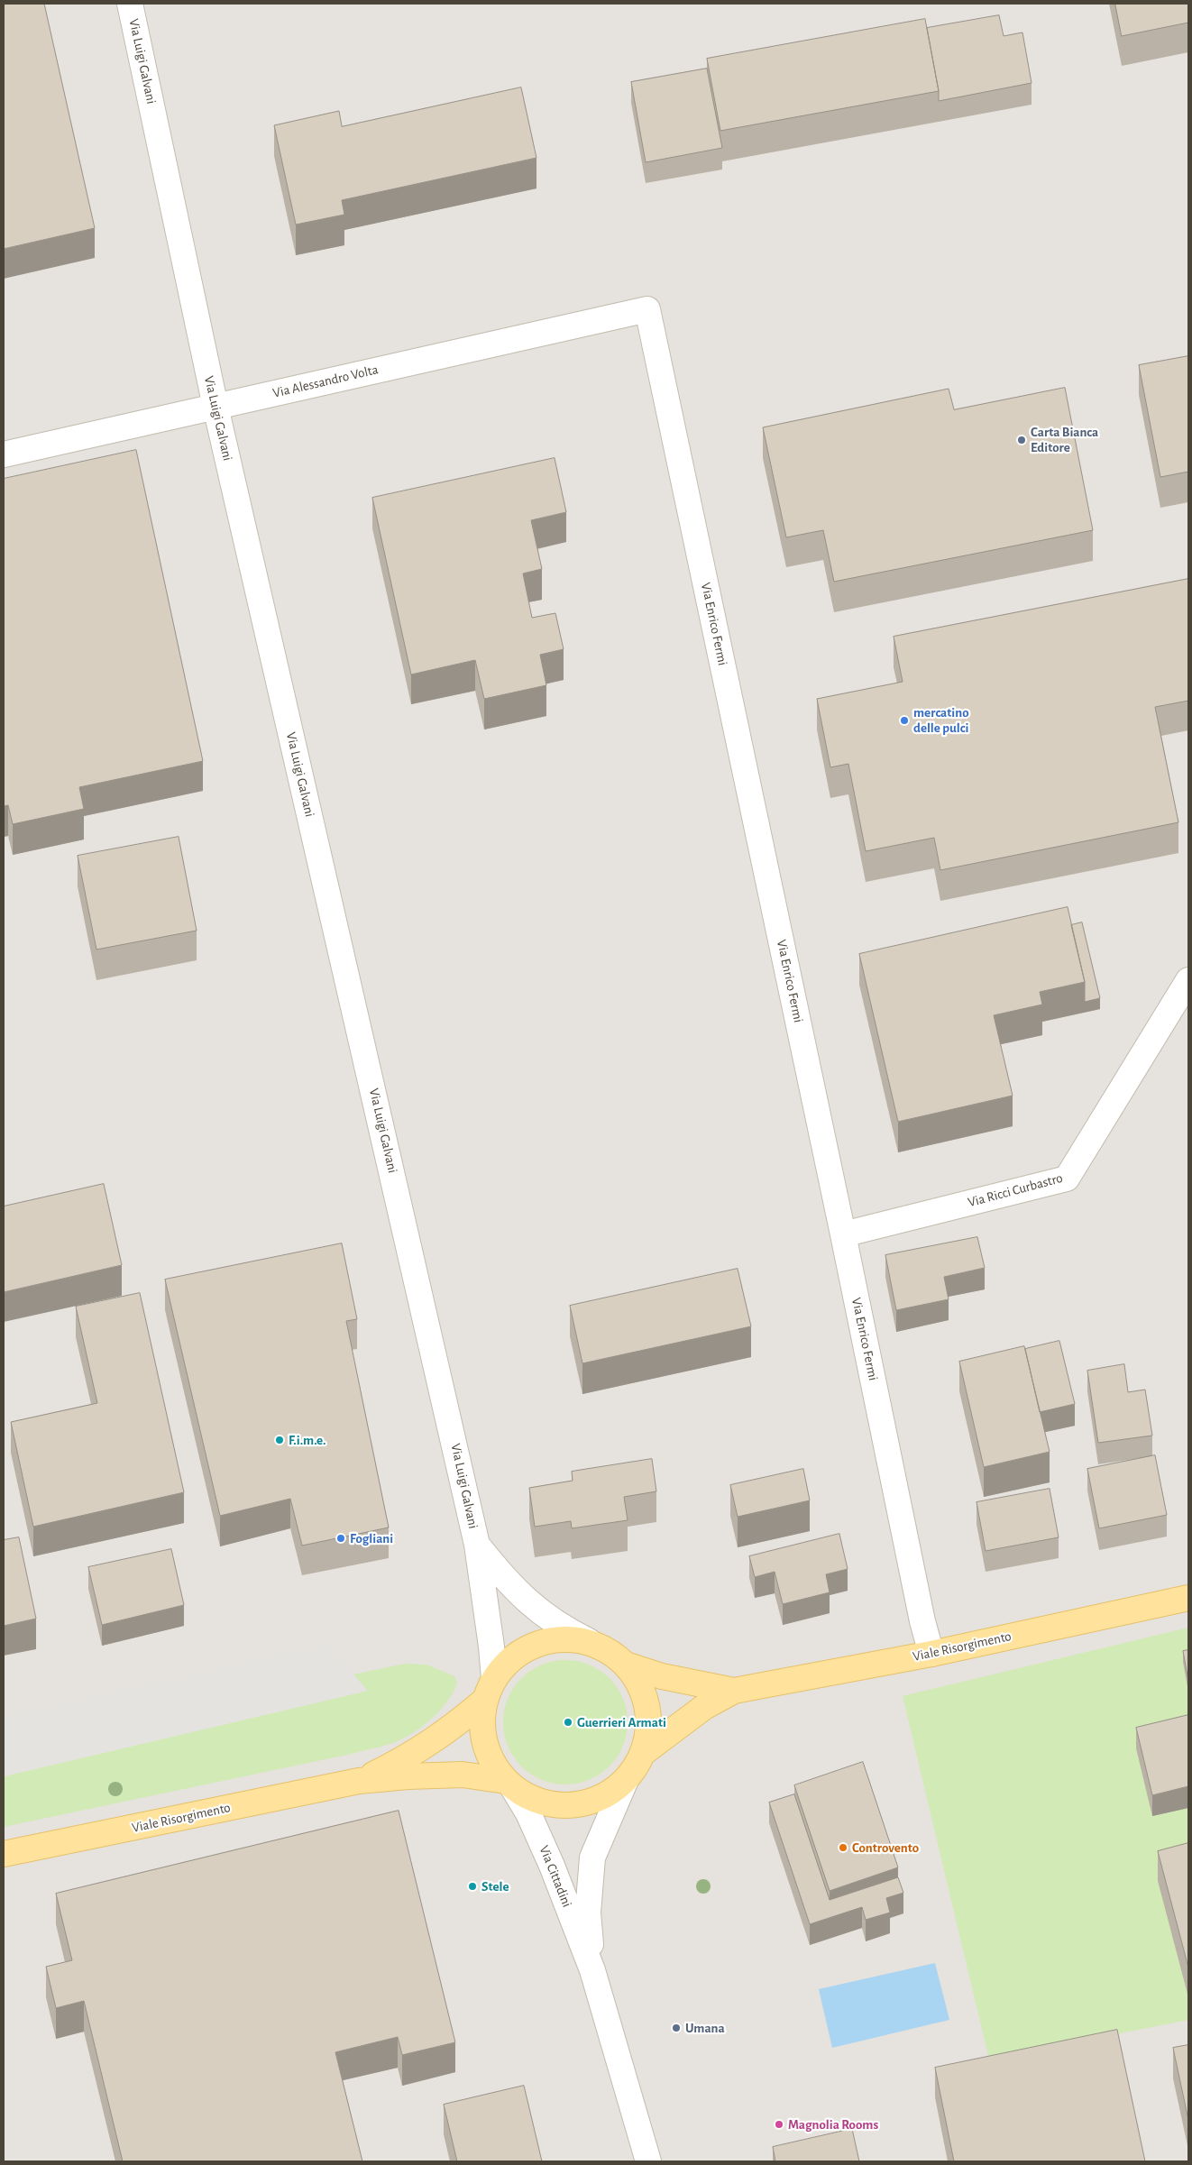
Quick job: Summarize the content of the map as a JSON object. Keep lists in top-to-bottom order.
{
  "streets": {
    "main road": ["Viale Risorgimento"],
    "street": [
      "Via Luigi Galvani",
      "Via Alessandro Volta",
      "Via Enrico Fermi",
      "Via Ricci Curbastro",
      "Via Cittadini"
    ]
  },
  "crossings": [
    ["Via Luigi Galvani", "Via Alessandro Volta"],
    ["Via Luigi Galvani", "Viale Risorgimento"],
    ["Via Alessandro Volta", "Via Enrico Fermi"],
    ["Via Enrico Fermi", "Via Ricci Curbastro"],
    ["Via Enrico Fermi", "Viale Risorgimento"],
    ["Viale Risorgimento", "Via Cittadini"]
  ],
  "places": [
    "Carta Bianca Editore",
    "mercatino delle pulci",
    "F.i.m.e.",
    "Fogliani",
    "Guerrieri Armati",
    "Controvento",
    "Stele",
    "Umana",
    "Magnolia Rooms"
  ]
}
